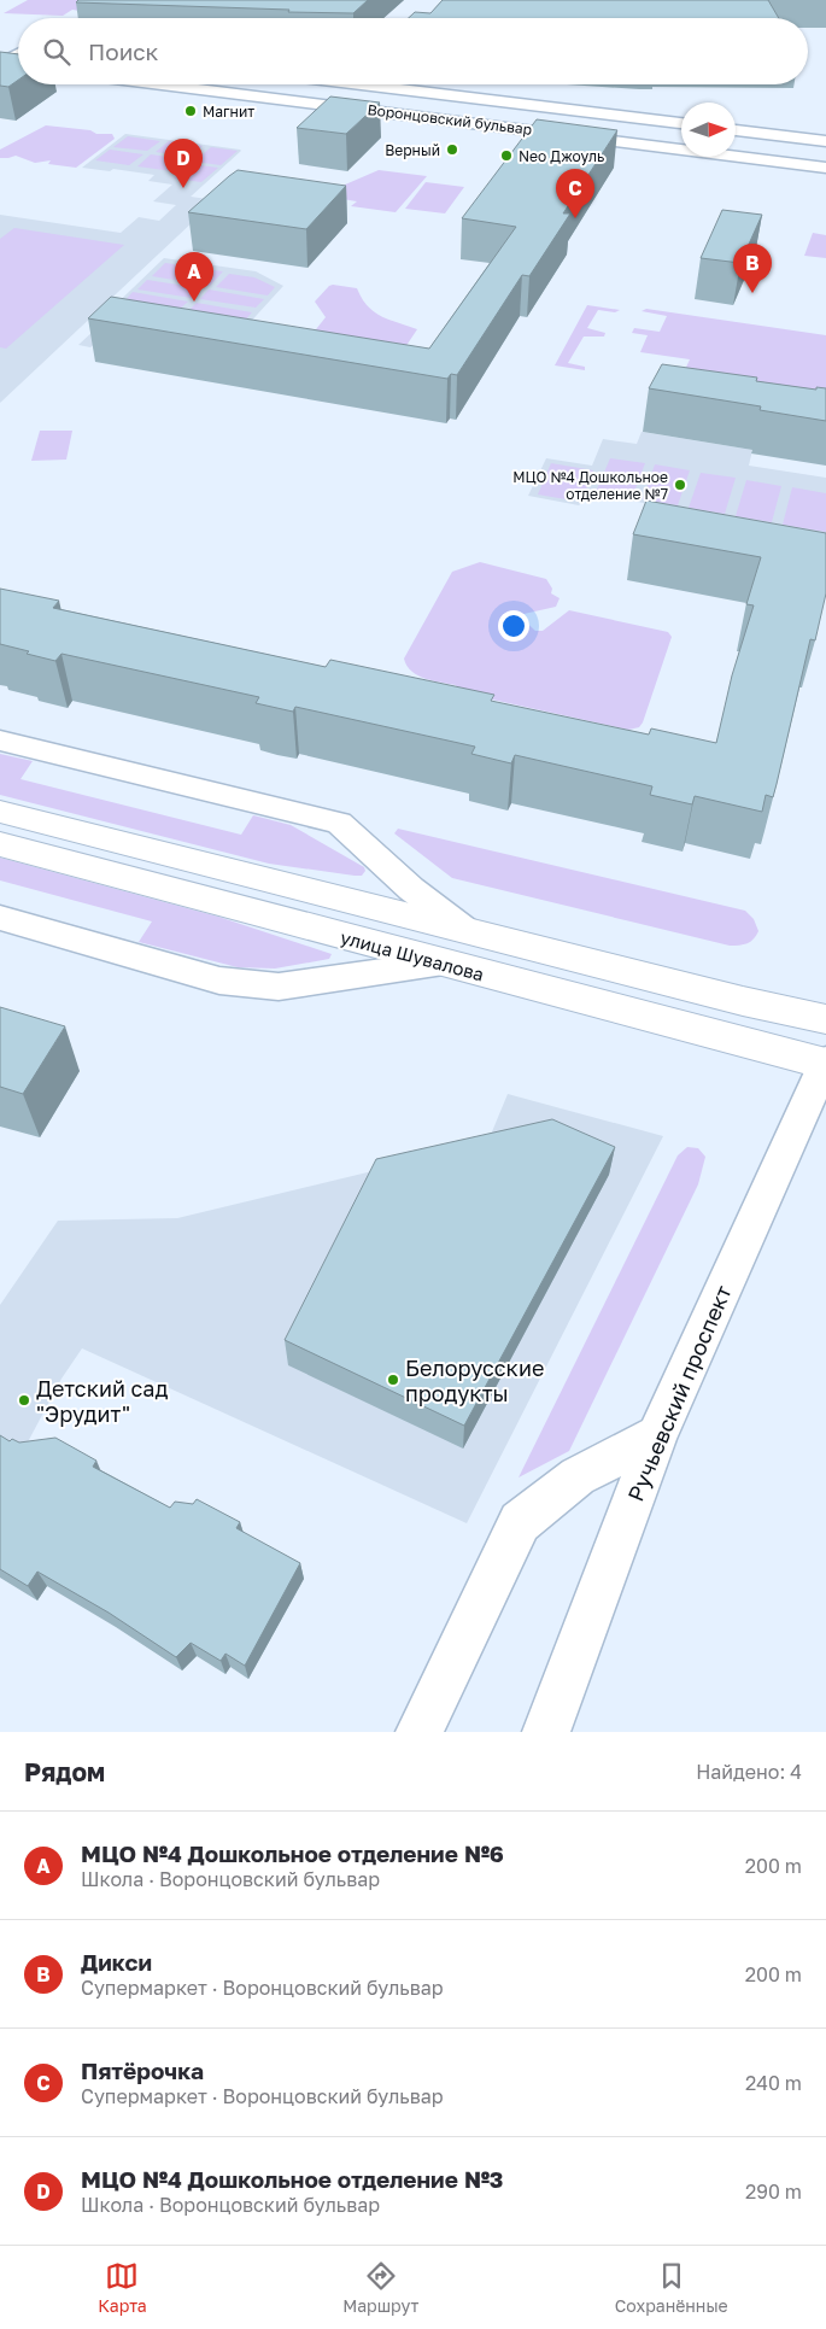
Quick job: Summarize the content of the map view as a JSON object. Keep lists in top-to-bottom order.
{
  "streets": {
    "street": ["Воронцовский бульвар", "улица Шувалова", "Ручьевский проспект"]
  },
  "crossings": [
    ["улица Шувалова", "Ручьевский проспект"]
  ],
  "places": [
    "Магнит",
    "Верный",
    "Neo Джоуль",
    "МЦО №4 Дошкольное отделение №7",
    "Белорусские продукты",
    "Детский сад \"Эрудит\""
  ],
  "north": "right",
  "page": {
    "search": "Поиск",
    "pins": [
      "D",
      "C",
      "B",
      "A"
    ],
    "heading": ["Рядом", "Найдено: 4"],
    "list": [
      {
        "mark": "A",
        "name": "МЦО №4 Дошкольное отделение №6",
        "note": "Школа · Воронцовский бульвар",
        "value": "200 m"
      },
      {
        "mark": "B",
        "name": "Дикси",
        "note": "Супермаркет · Воронцовский бульвар",
        "value": "200 m"
      },
      {
        "mark": "C",
        "name": "Пятёрочка",
        "note": "Супермаркет · Воронцовский бульвар",
        "value": "240 m"
      },
      {
        "mark": "D",
        "name": "МЦО №4 Дошкольное отделение №3",
        "note": "Школа · Воронцовский бульвар",
        "value": "290 m"
      }
    ],
    "nav": ["Карта", "Маршрут", "Сохранённые"]
  }
}
